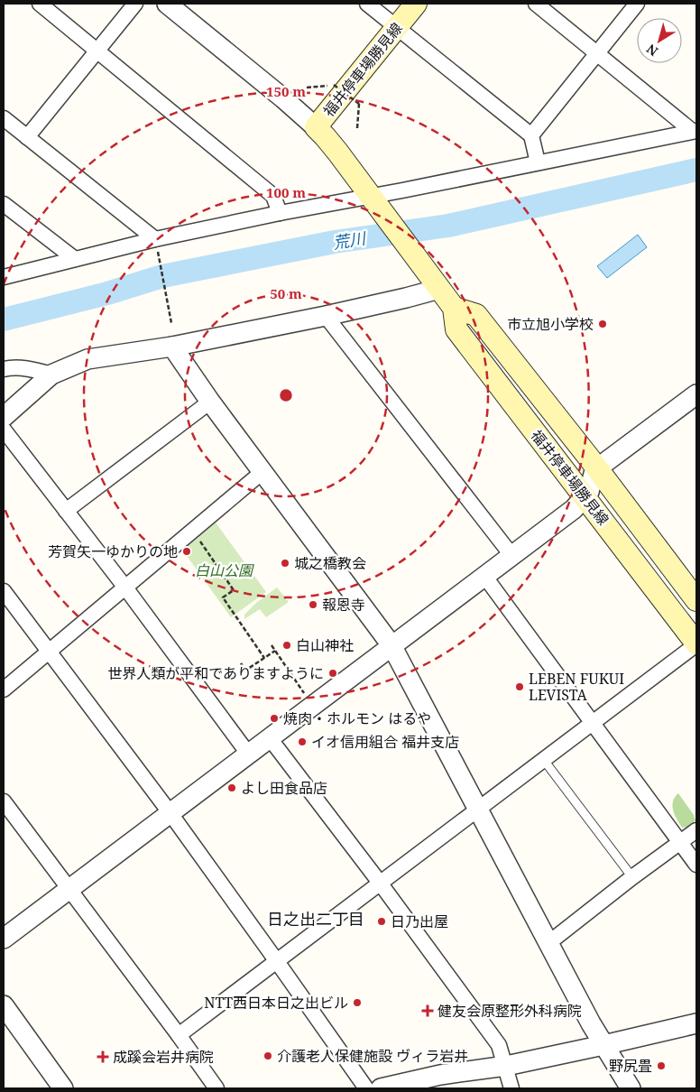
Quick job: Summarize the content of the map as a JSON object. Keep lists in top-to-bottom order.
{
  "streets": {
    "main road": ["福井停車場勝見線"]
  },
  "districts": ["日之出二丁目"],
  "water": ["荒川"],
  "parks": ["白山公園"],
  "places": {
    "other": [
      "市立旭小学校",
      "芳賀矢一ゆかりの地",
      "城之橋教会",
      "報恩寺",
      "白山神社",
      "世界人類が平和でありますように",
      "LEBEN FUKUI LEVISTA",
      "焼肉・ホルモン はるや",
      "イオ信用組合 福井支店",
      "よし田食品店",
      "日乃出屋",
      "NTT西日本日之出ビル",
      "介護老人保健施設 ヴィラ岩井",
      "野尻畳"
    ],
    "health": ["健友会原整形外科病院", "成蹊会岩井病院"]
  },
  "north": "bottom left",
  "rings": ["150 m", "100 m", "50 m"]
}
